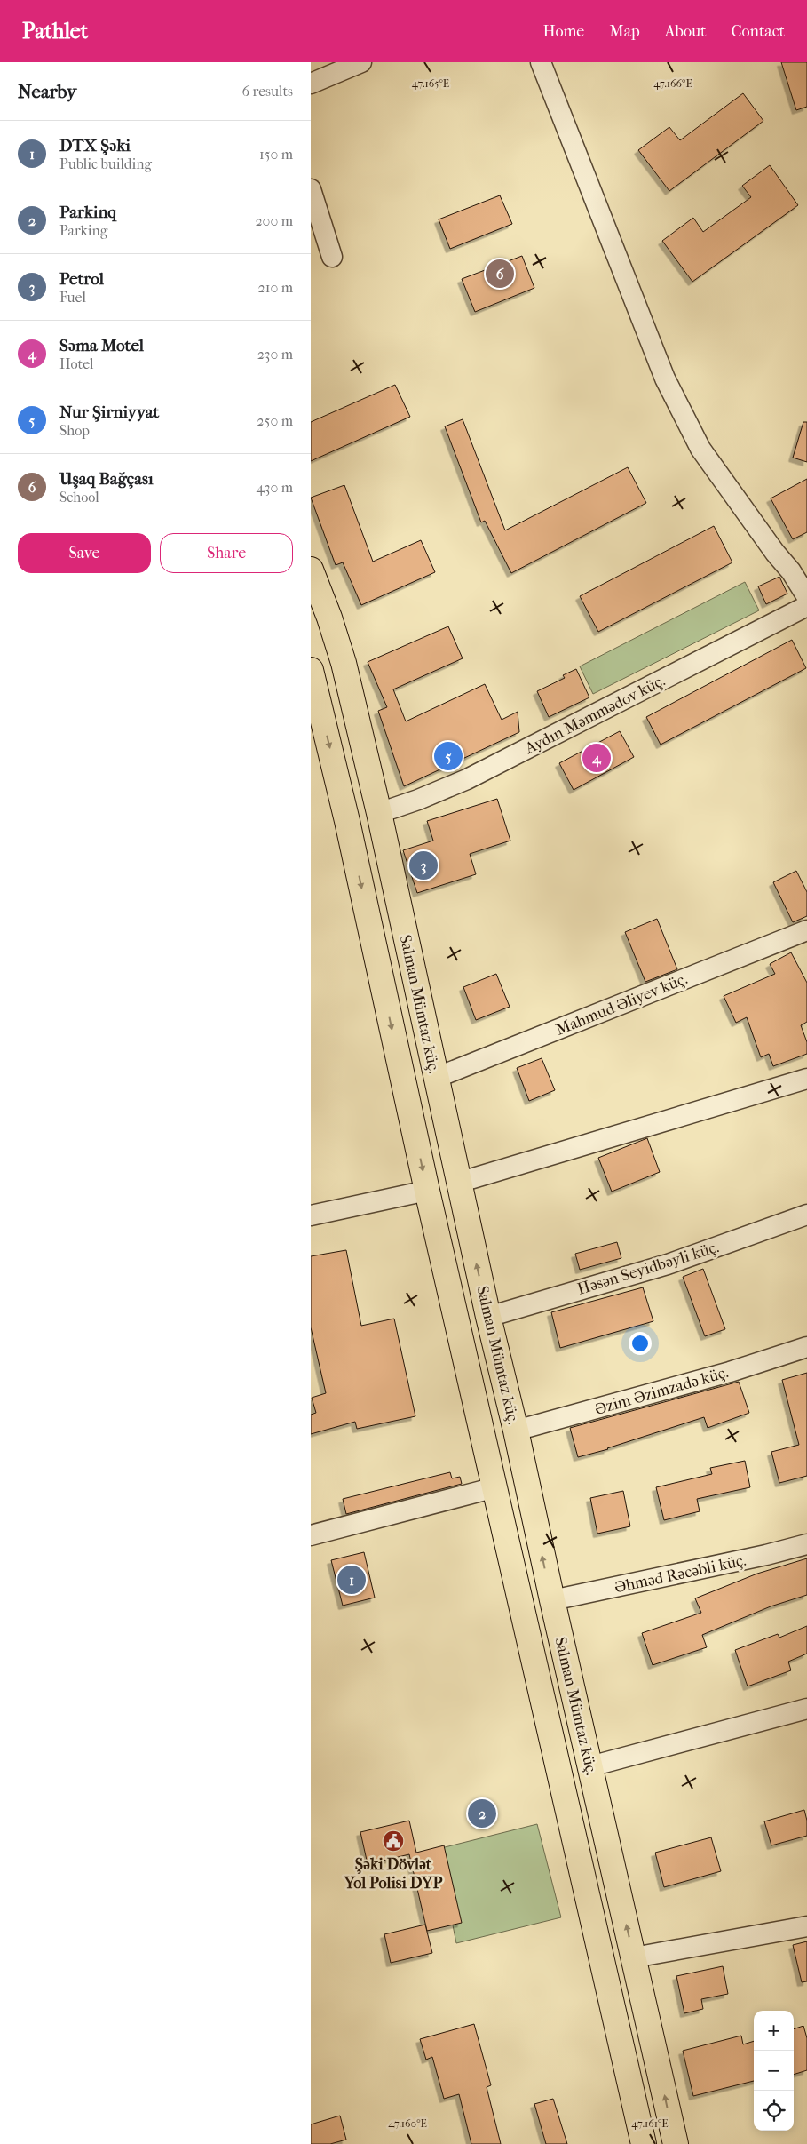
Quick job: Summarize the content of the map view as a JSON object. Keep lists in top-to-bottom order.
{
  "streets": {
    "highway": ["Salman Mümtaz küç."],
    "street": [
      "Aydın Məmmədov küç.",
      "Mahmud Əliyev küç.",
      "Həsən Seyidbəyli küç.",
      "Əzim Əzimzadə küç.",
      "Əhməd Rəcəbli küç."
    ]
  },
  "crossings": [
    ["Aydın Məmmədov küç.", "Salman Mümtaz küç."],
    ["Salman Mümtaz küç.", "Mahmud Əliyev küç."],
    ["Salman Mümtaz küç.", "Həsən Seyidbəyli küç."],
    ["Salman Mümtaz küç.", "Əzim Əzimzadə küç."],
    ["Salman Mümtaz küç.", "Əhməd Rəcəbli küç."]
  ],
  "places": {
    "public building": ["Şəki Dövlət Yol Polisi DYP"]
  },
  "page": {
    "header": "Pathlet",
    "nav": [
      "Home",
      "Map",
      "About",
      "Contact"
    ],
    "heading": ["Nearby", "6 results"],
    "list": [
      {
        "mark": "1",
        "name": "DTX Şəki",
        "note": "Public building",
        "value": "150 m"
      },
      {
        "mark": "2",
        "name": "Parkinq",
        "note": "Parking",
        "value": "200 m"
      },
      {
        "mark": "3",
        "name": "Petrol",
        "note": "Fuel",
        "value": "210 m"
      },
      {
        "mark": "4",
        "name": "Səma Motel",
        "note": "Hotel",
        "value": "230 m"
      },
      {
        "mark": "5",
        "name": "Nur Şirniyyat",
        "note": "Shop",
        "value": "250 m"
      },
      {
        "mark": "6",
        "name": "Uşaq Bağçası",
        "note": "School",
        "value": "430 m"
      }
    ],
    "pins": [
      "6",
      "5",
      "4",
      "3",
      "1",
      "2"
    ],
    "buttons": ["Save", "Share"],
    "map_buttons": ["+", "−"]
  },
  "coordinates": [
    "47.165°E",
    "47.166°E",
    "47.160°E",
    "47.161°E"
  ]
}
